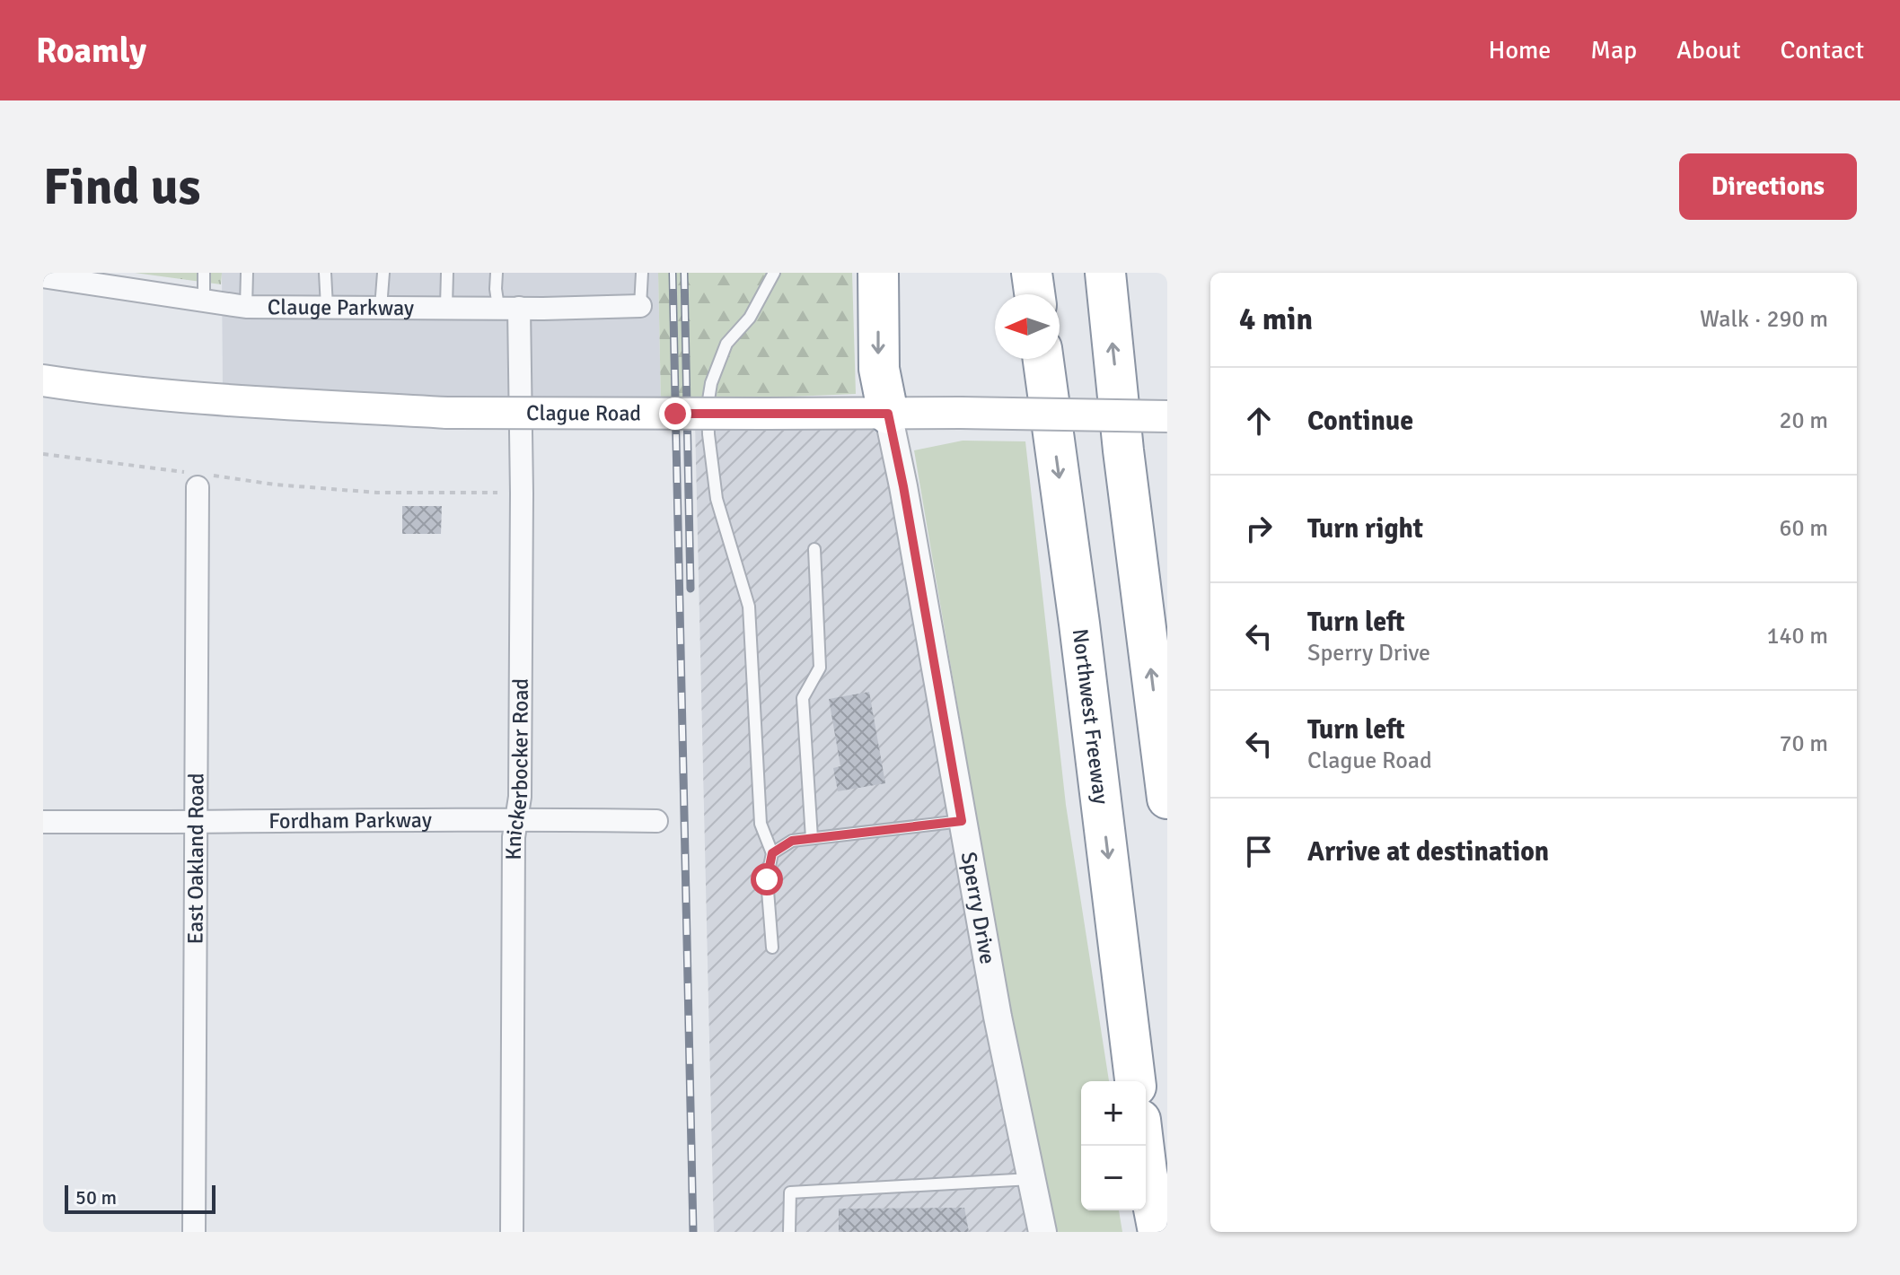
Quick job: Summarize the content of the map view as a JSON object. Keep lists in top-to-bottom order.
{
  "streets": {
    "highway": ["Northwest Freeway"],
    "main road": ["Clague Road"],
    "street": [
      "Clauge Parkway",
      "Knickerbocker Road",
      "Fordham Parkway",
      "East Oakland Road",
      "Sperry Drive"
    ]
  },
  "crossings": [
    ["Clauge Parkway", "Knickerbocker Road"],
    ["Clague Road", "Sperry Drive"],
    ["Knickerbocker Road", "Fordham Parkway"],
    ["Fordham Parkway", "East Oakland Road"]
  ],
  "scale_bar": "50 m",
  "north": "left",
  "page": {
    "header": "Roamly",
    "nav": [
      "Home",
      "Map",
      "About",
      "Contact"
    ],
    "buttons": "Directions",
    "title": "Find us",
    "heading": ["4 min", "Walk · 290 m"],
    "list": [
      ["Continue", "20 m"],
      ["Turn right", "60 m"],
      ["Turn left", "Sperry Drive", "140 m"],
      ["Turn left", "Clague Road", "70 m"],
      "Arrive at destination"
    ],
    "map_buttons": ["+", "−"],
    "scale": "50 m"
  }
}
